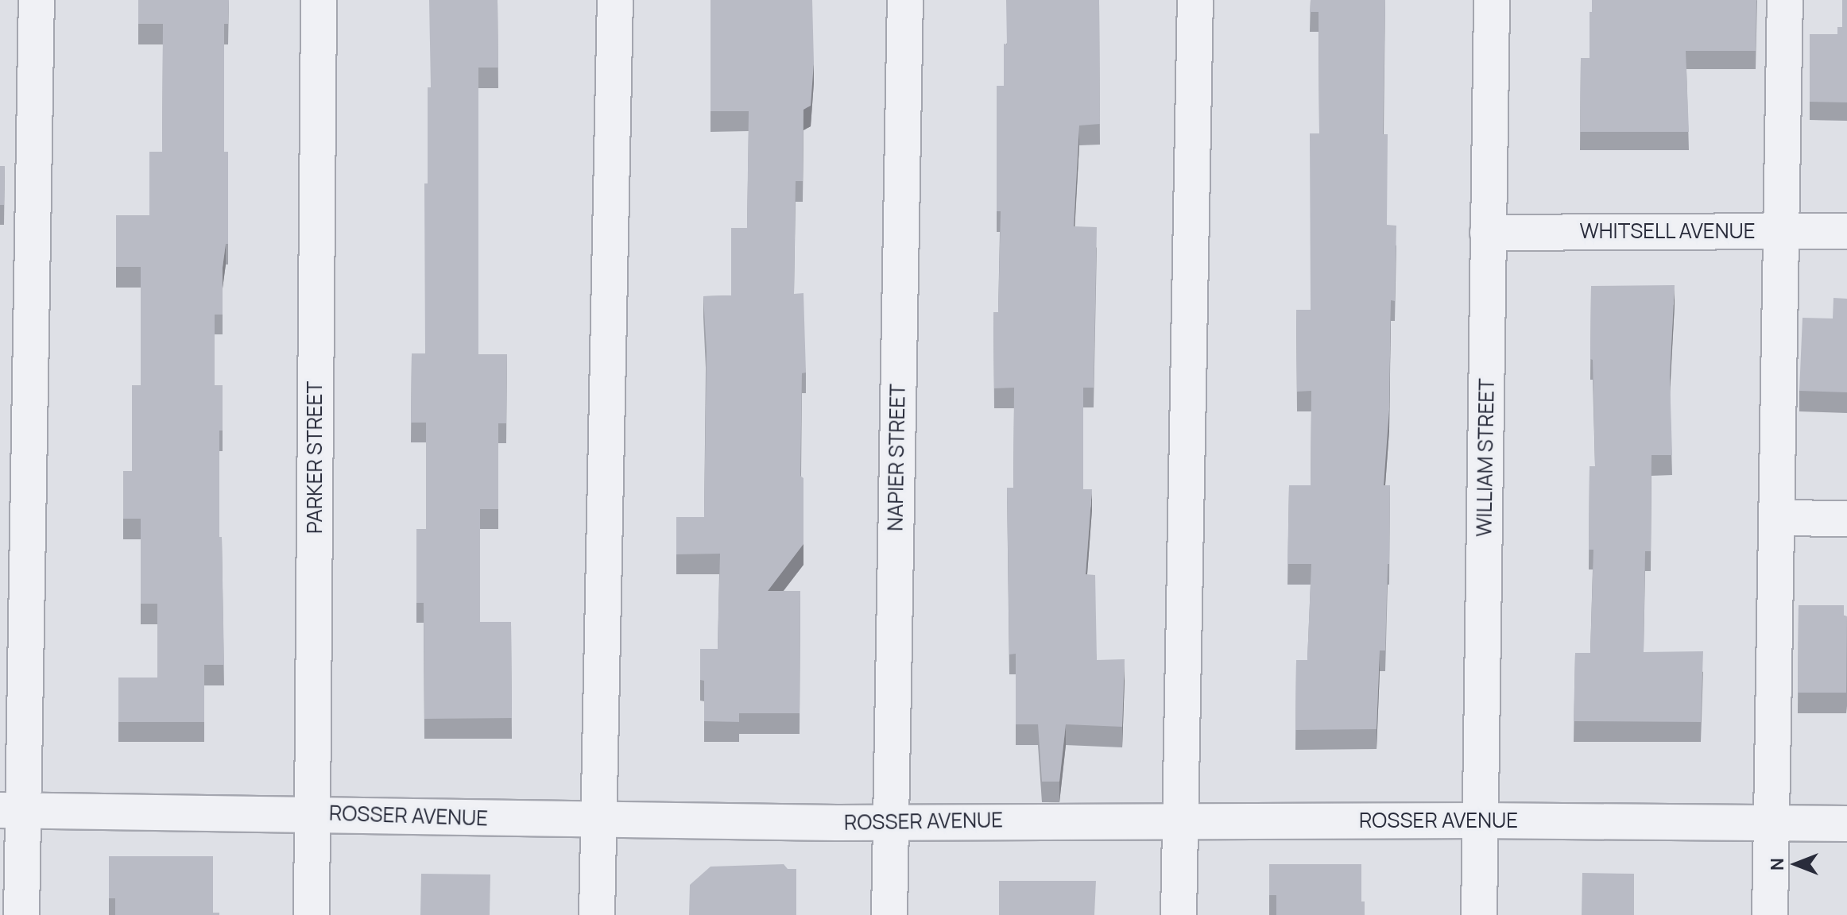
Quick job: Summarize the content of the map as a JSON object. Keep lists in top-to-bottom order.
{
  "streets": {
    "street": [
      "WHITSELL AVENUE",
      "PARKER STREET",
      "NAPIER STREET",
      "WILLIAM STREET",
      "ROSSER AVENUE"
    ]
  },
  "crossings": [
    ["WHITSELL AVENUE", "WILLIAM STREET"],
    ["PARKER STREET", "ROSSER AVENUE"],
    ["NAPIER STREET", "ROSSER AVENUE"],
    ["WILLIAM STREET", "ROSSER AVENUE"]
  ],
  "north": "left"
}
